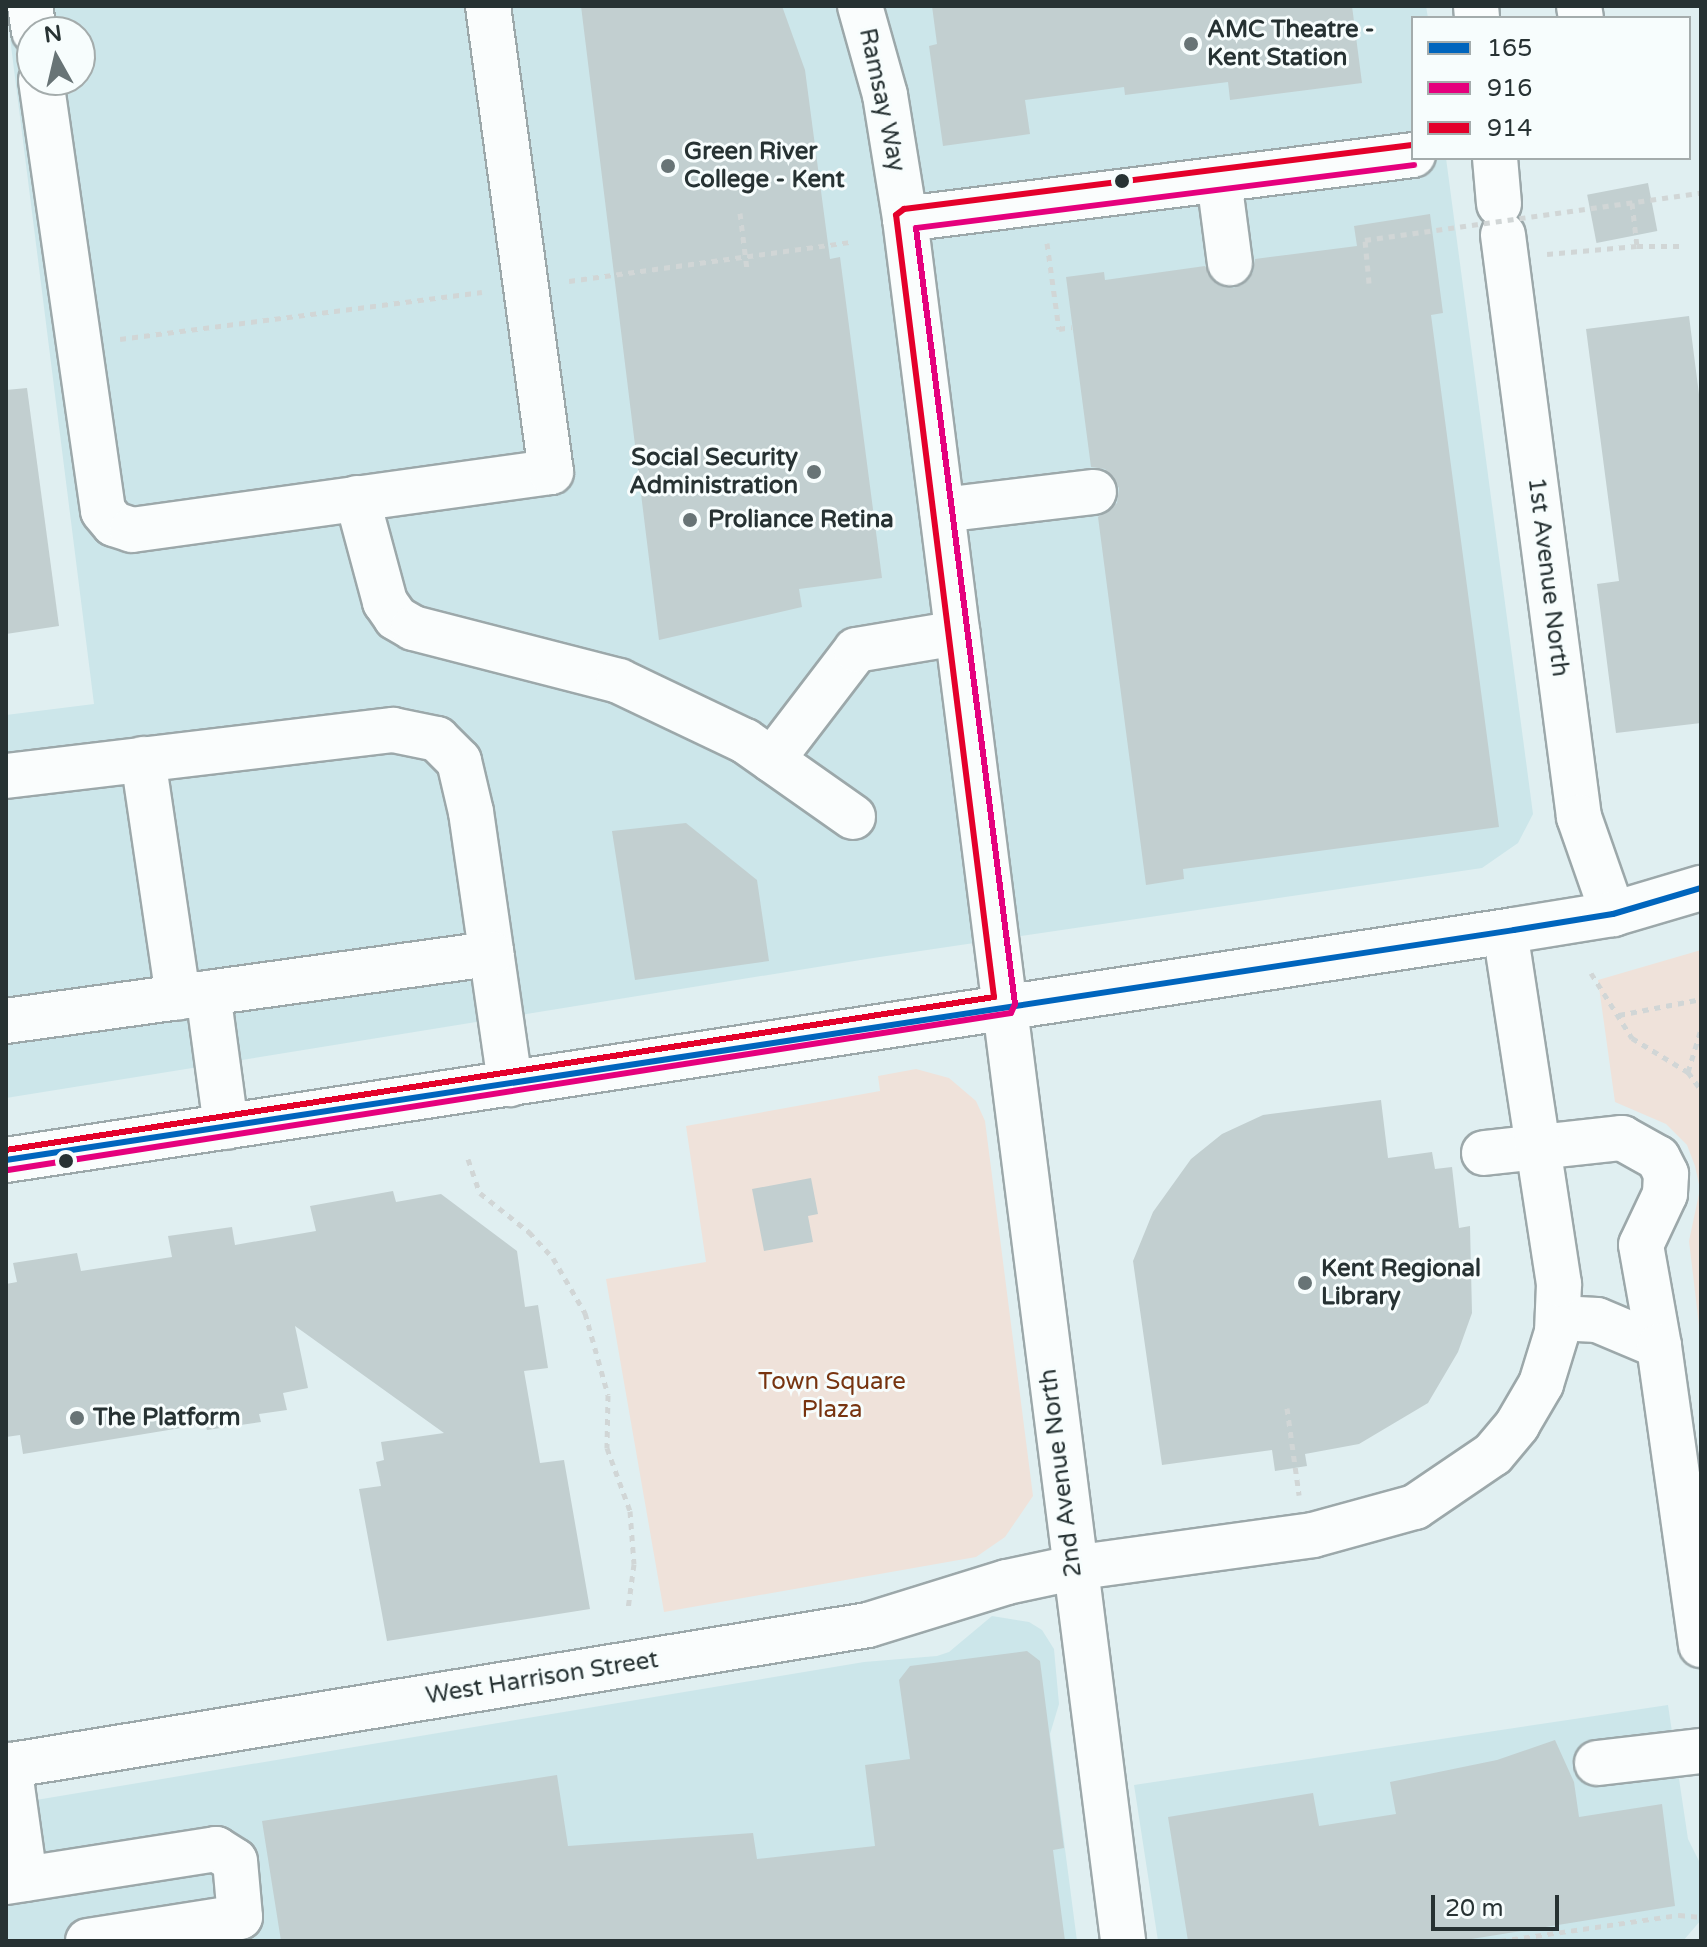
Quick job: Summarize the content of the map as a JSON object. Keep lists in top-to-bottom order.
{
  "streets": {
    "street": [
      "Ramsay Way",
      "1st Avenue North",
      "2nd Avenue North",
      "West Harrison Street"
    ]
  },
  "crossings": [
    ["Ramsay Way", "2nd Avenue North"],
    ["2nd Avenue North", "West Harrison Street"]
  ],
  "parks": ["Town Square Plaza"],
  "places": [
    "AMC Theatre - Kent Station",
    "Green River College - Kent",
    "Social Security Administration",
    "Proliance Retina",
    "Kent Regional Library",
    "The Platform"
  ],
  "lines": ["transit line 914", "transit line 916", "transit line 165"],
  "legend": ["165", "916", "914"],
  "scale_bar": "20 m",
  "north": "top"
}
